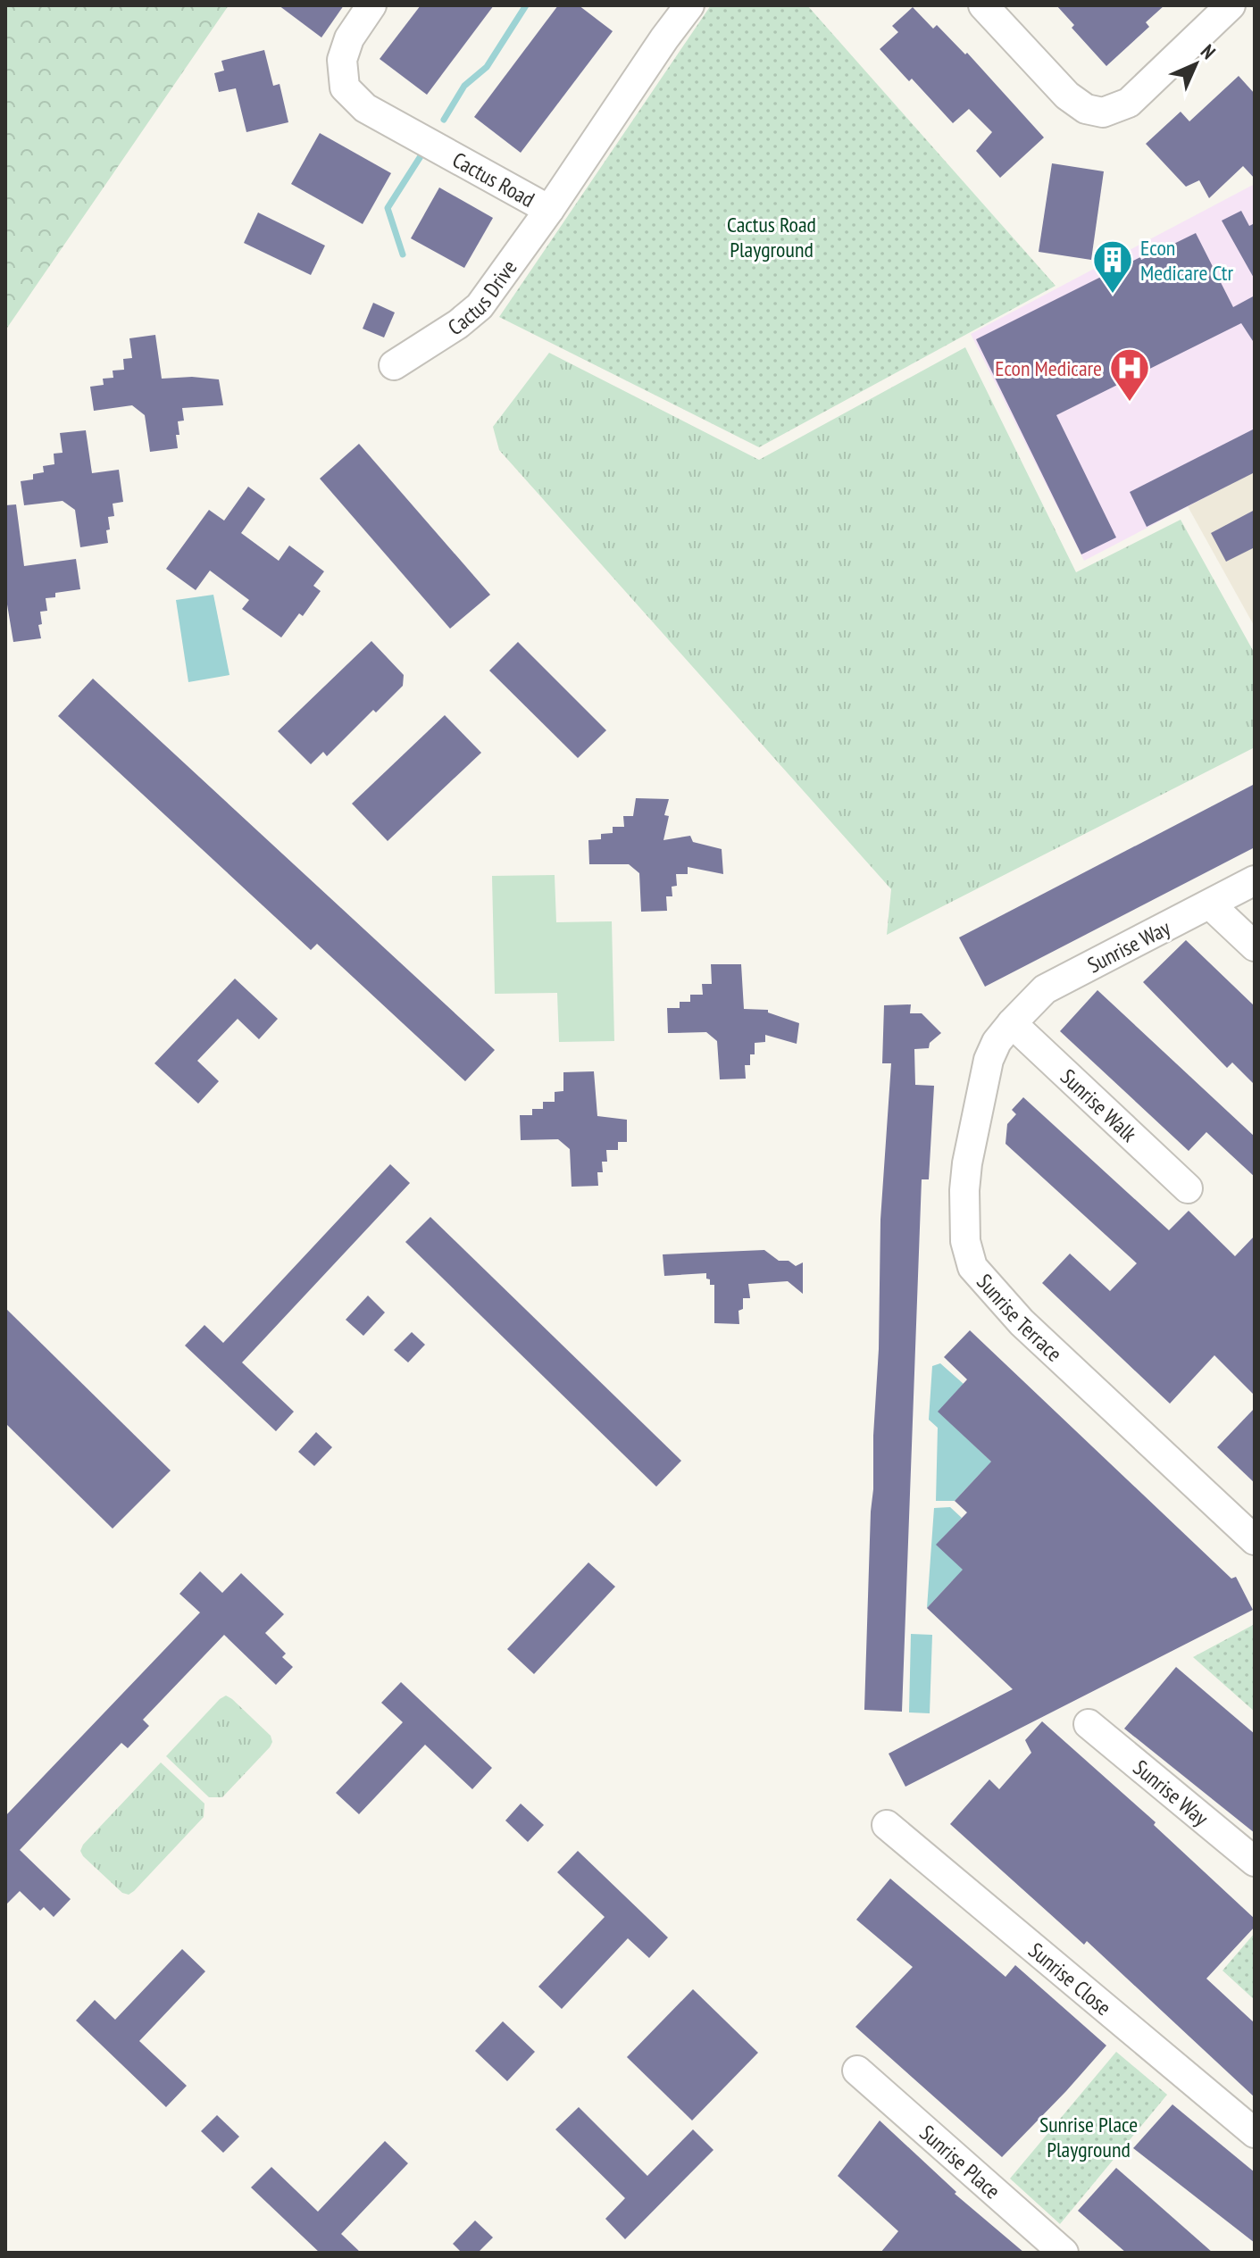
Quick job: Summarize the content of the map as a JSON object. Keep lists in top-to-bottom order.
{
  "streets": {
    "street": [
      "Cactus Road",
      "Cactus Drive",
      "Sunrise Way",
      "Sunrise Walk",
      "Sunrise Terrace",
      "Sunrise Close",
      "Sunrise Place"
    ]
  },
  "crossings": [
    ["Cactus Road", "Cactus Drive"],
    ["Sunrise Way", "Sunrise Walk"],
    ["Sunrise Way", "Sunrise Terrace"],
    ["Sunrise Walk", "Sunrise Terrace"]
  ],
  "parks": ["Cactus Road Playground", "Sunrise Place Playground"],
  "places": {
    "building": ["Econ Medicare Ctr"],
    "hospital": ["Econ Medicare"]
  },
  "north": "top right"
}
